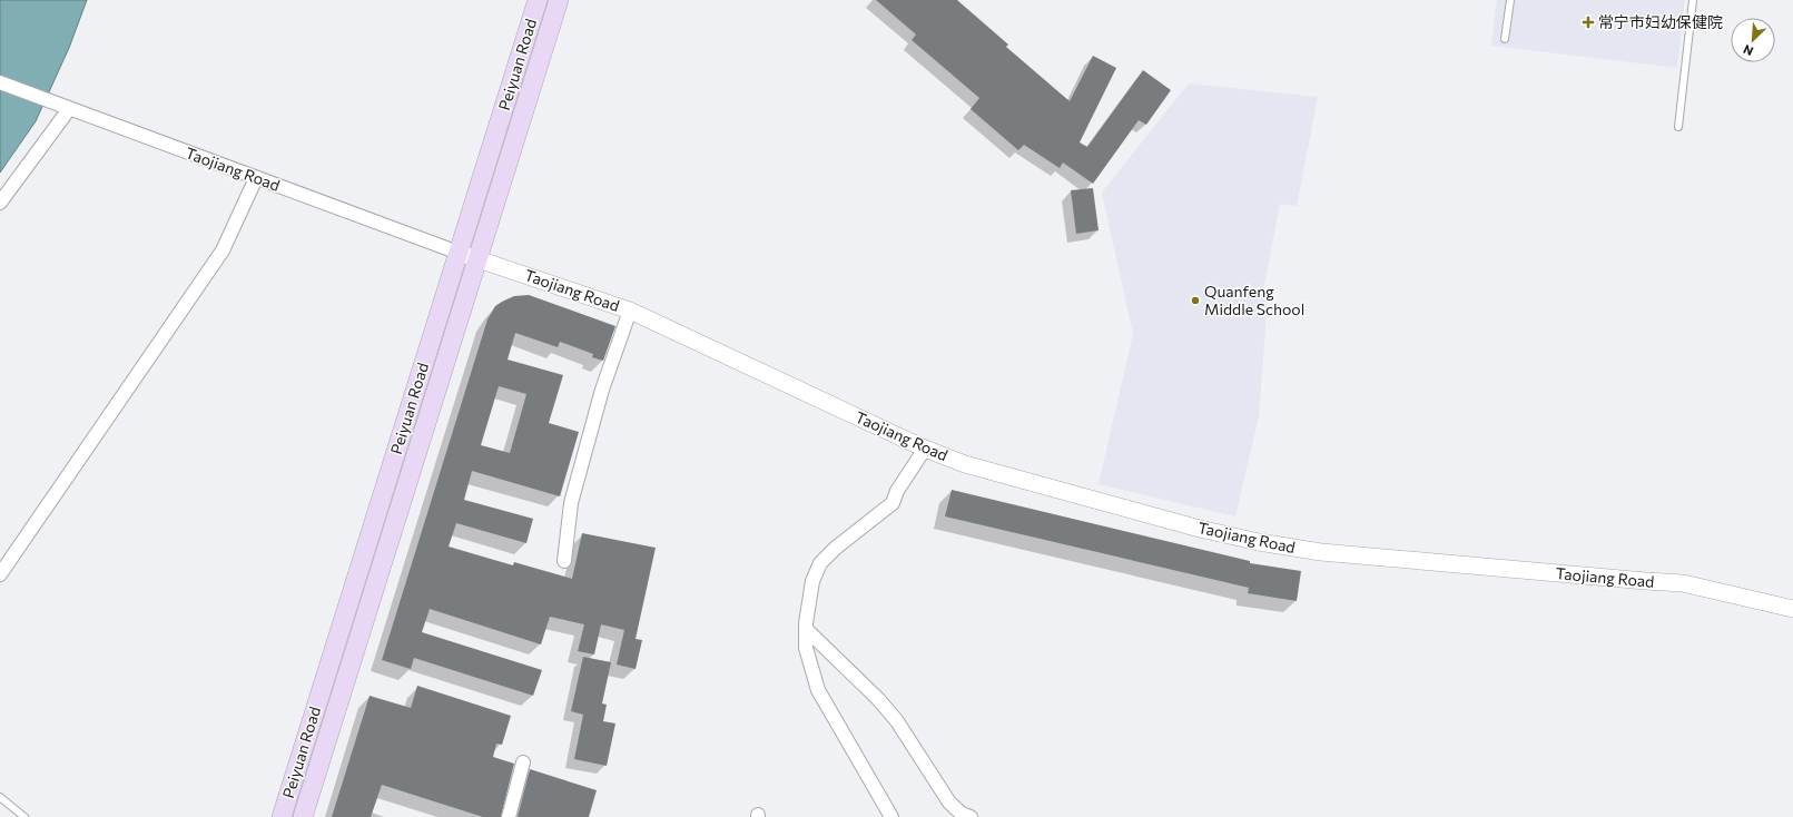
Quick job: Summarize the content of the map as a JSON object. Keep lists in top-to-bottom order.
{
  "streets": {
    "main road": ["Peiyuan Road"],
    "street": ["Taojiang Road"]
  },
  "crossings": [
    ["Peiyuan Road", "Taojiang Road"]
  ],
  "places": {
    "health": ["常宁市妇幼保健院"],
    "other": ["Quanfeng Middle School"]
  },
  "north": "bottom left"
}
